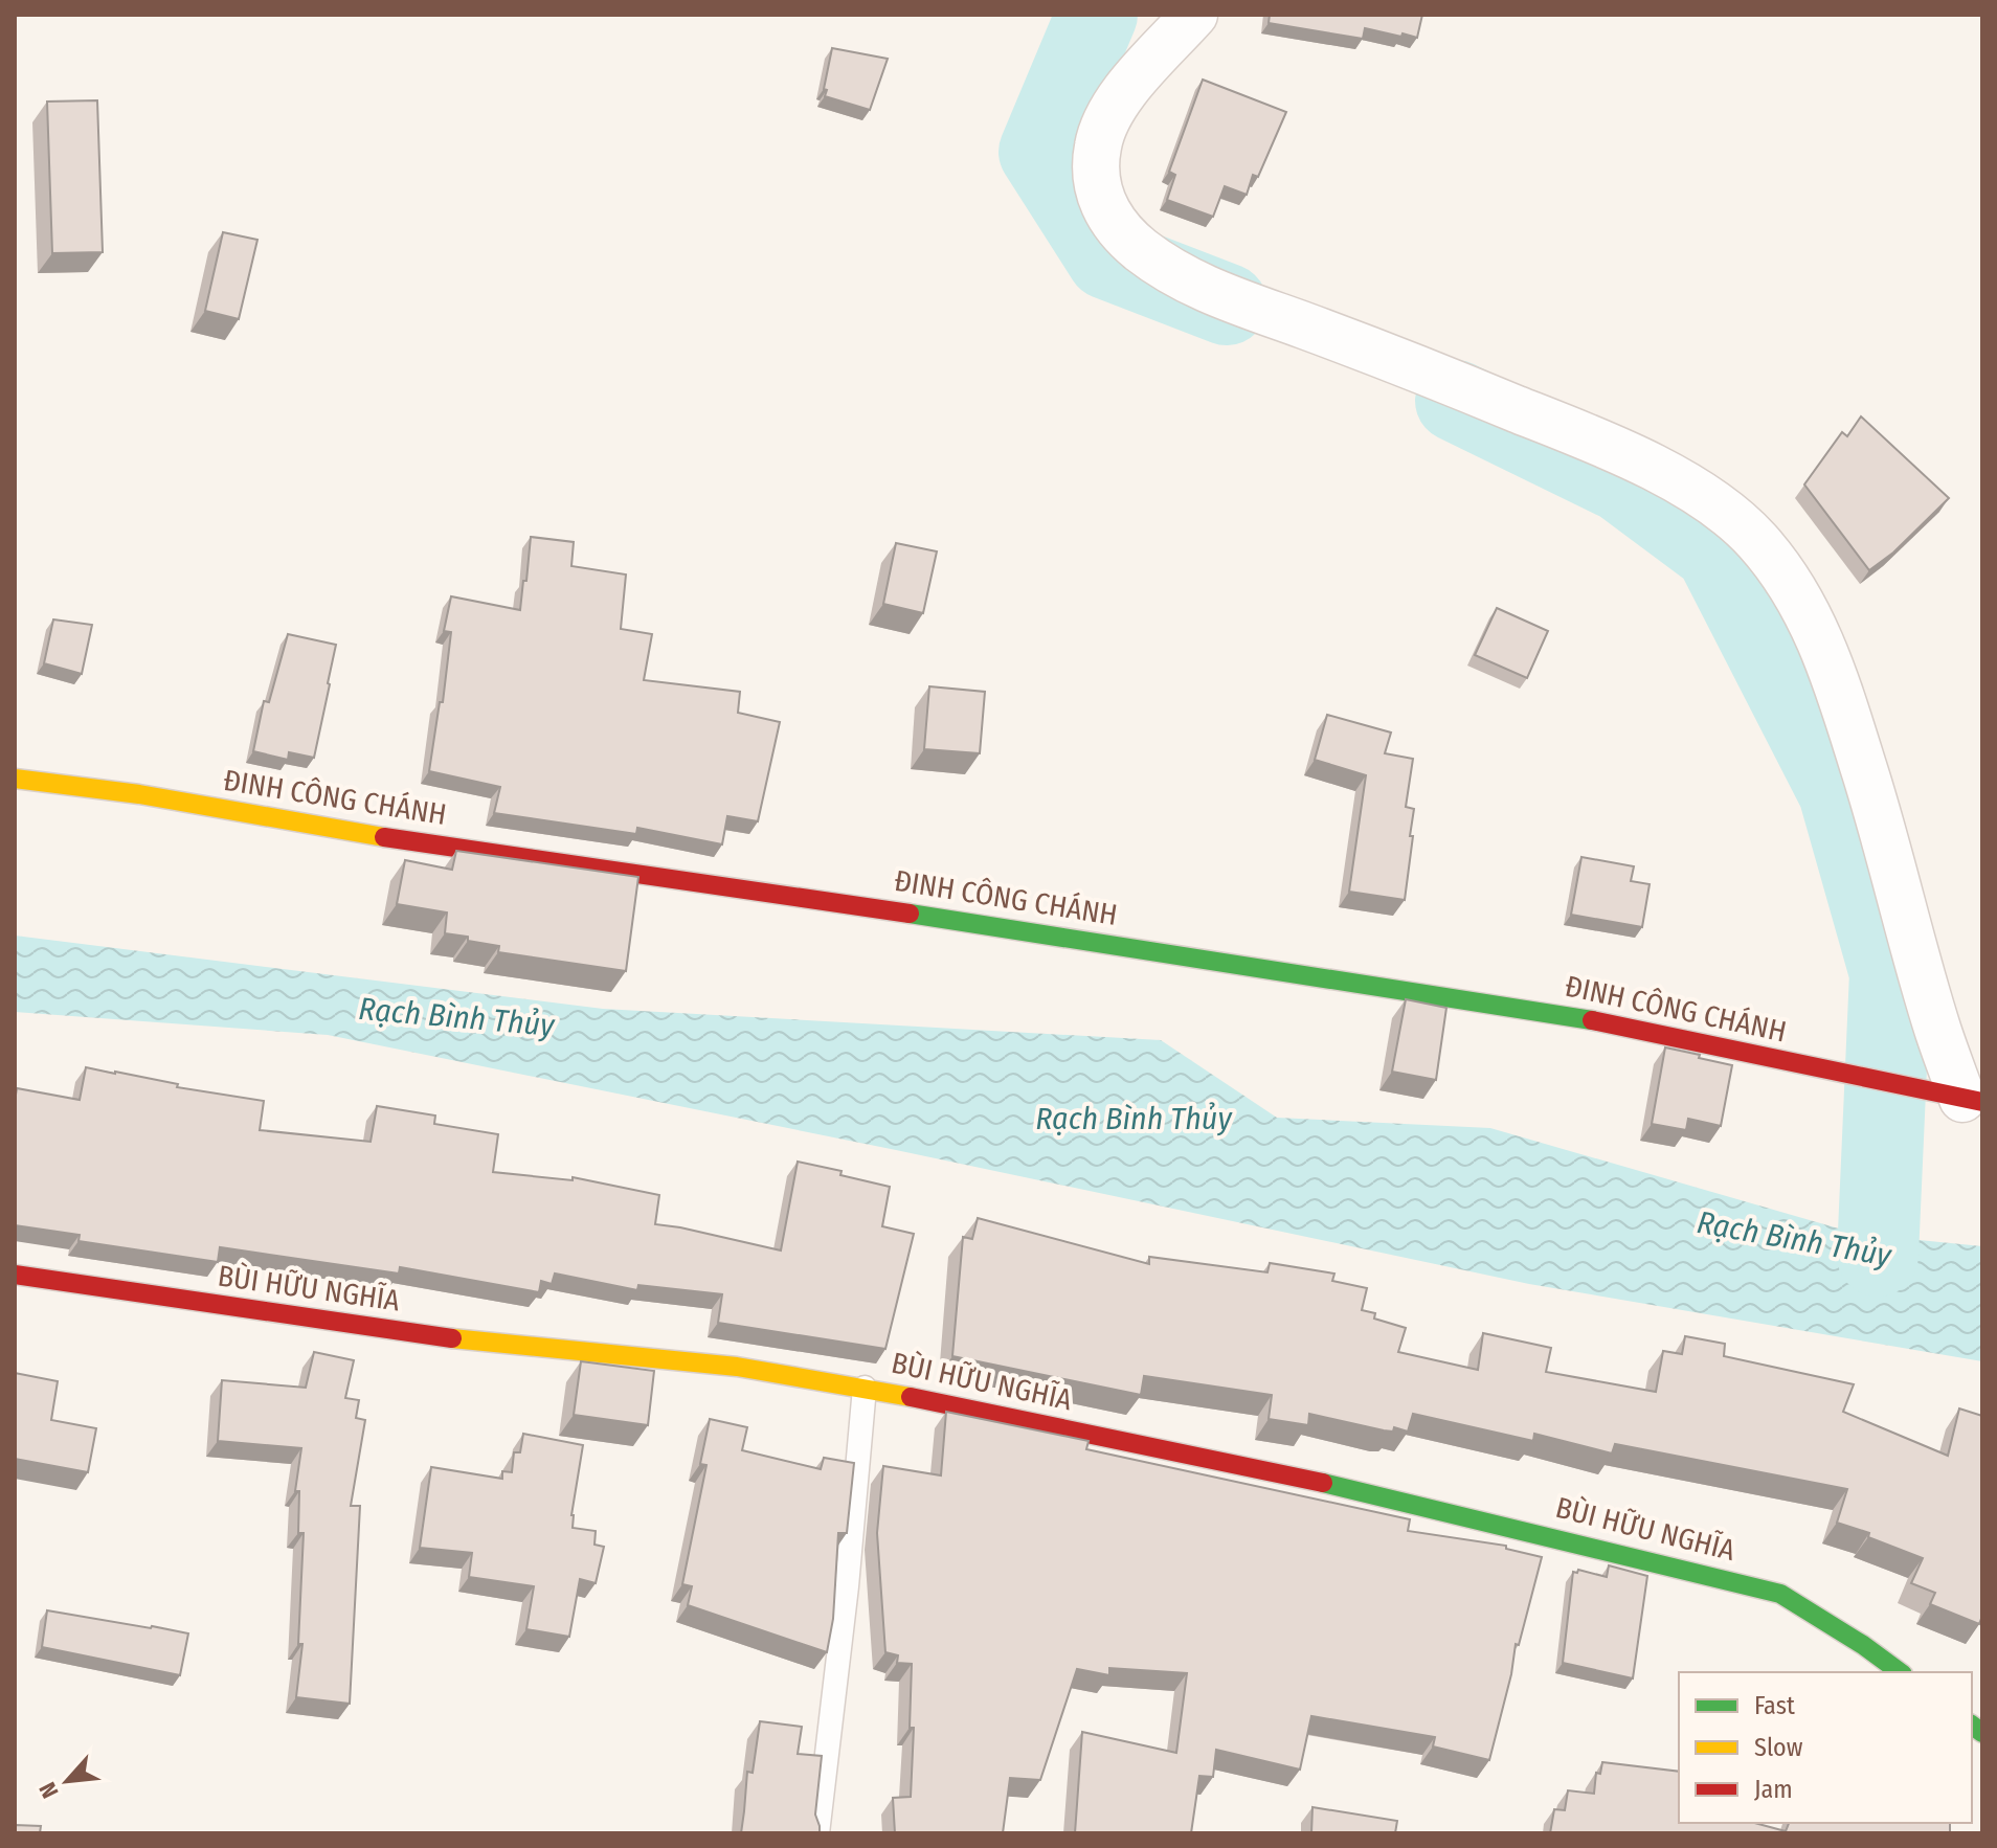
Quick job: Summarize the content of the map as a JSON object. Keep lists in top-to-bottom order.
{
  "streets": {
    "main road": ["ĐINH CÔNG CHÁNH", "BÙI HỮU NGHĨA"]
  },
  "water": ["Rạch Bình Thủy"],
  "legend": ["Fast", "Slow", "Jam"],
  "north": "bottom left"
}
